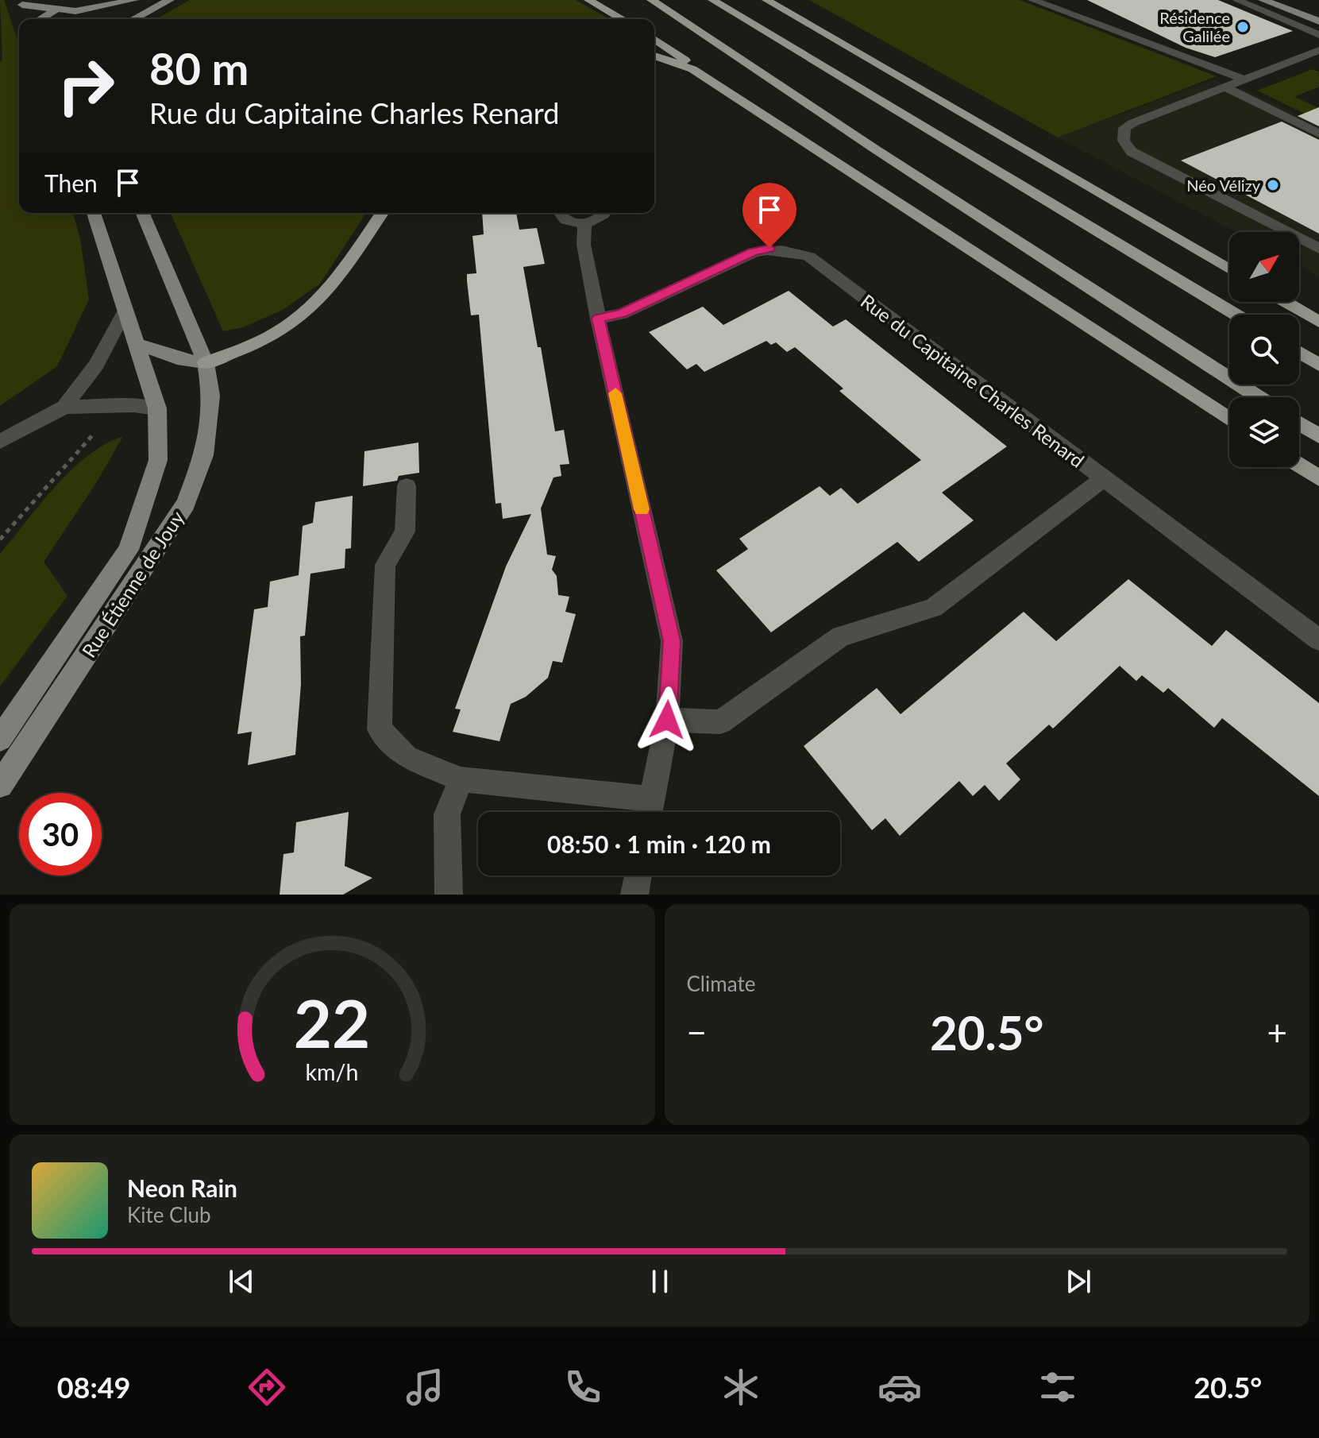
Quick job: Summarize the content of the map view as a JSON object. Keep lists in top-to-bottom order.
{
  "streets": {
    "main road": ["Rue Étienne de Jouy"],
    "street": ["Rue du Capitaine Charles Renard"]
  },
  "places": ["Résidence Galilée", "Néo Vélizy"],
  "north": "top right",
  "page": {
    "turn": ["80 m", "Rue du Capitaine Charles Renard"],
    "then": "Then",
    "limit": "30",
    "trip": "08:50 · 1 min · 120 m",
    "tile": "Climate",
    "heat": ["−", "20.5°", "+"],
    "song": ["Neon Rain", "Kite Club"],
    "tabs": ["08:49", "20.5°"],
    "gauge": ["22", "km/h"]
  }
}
